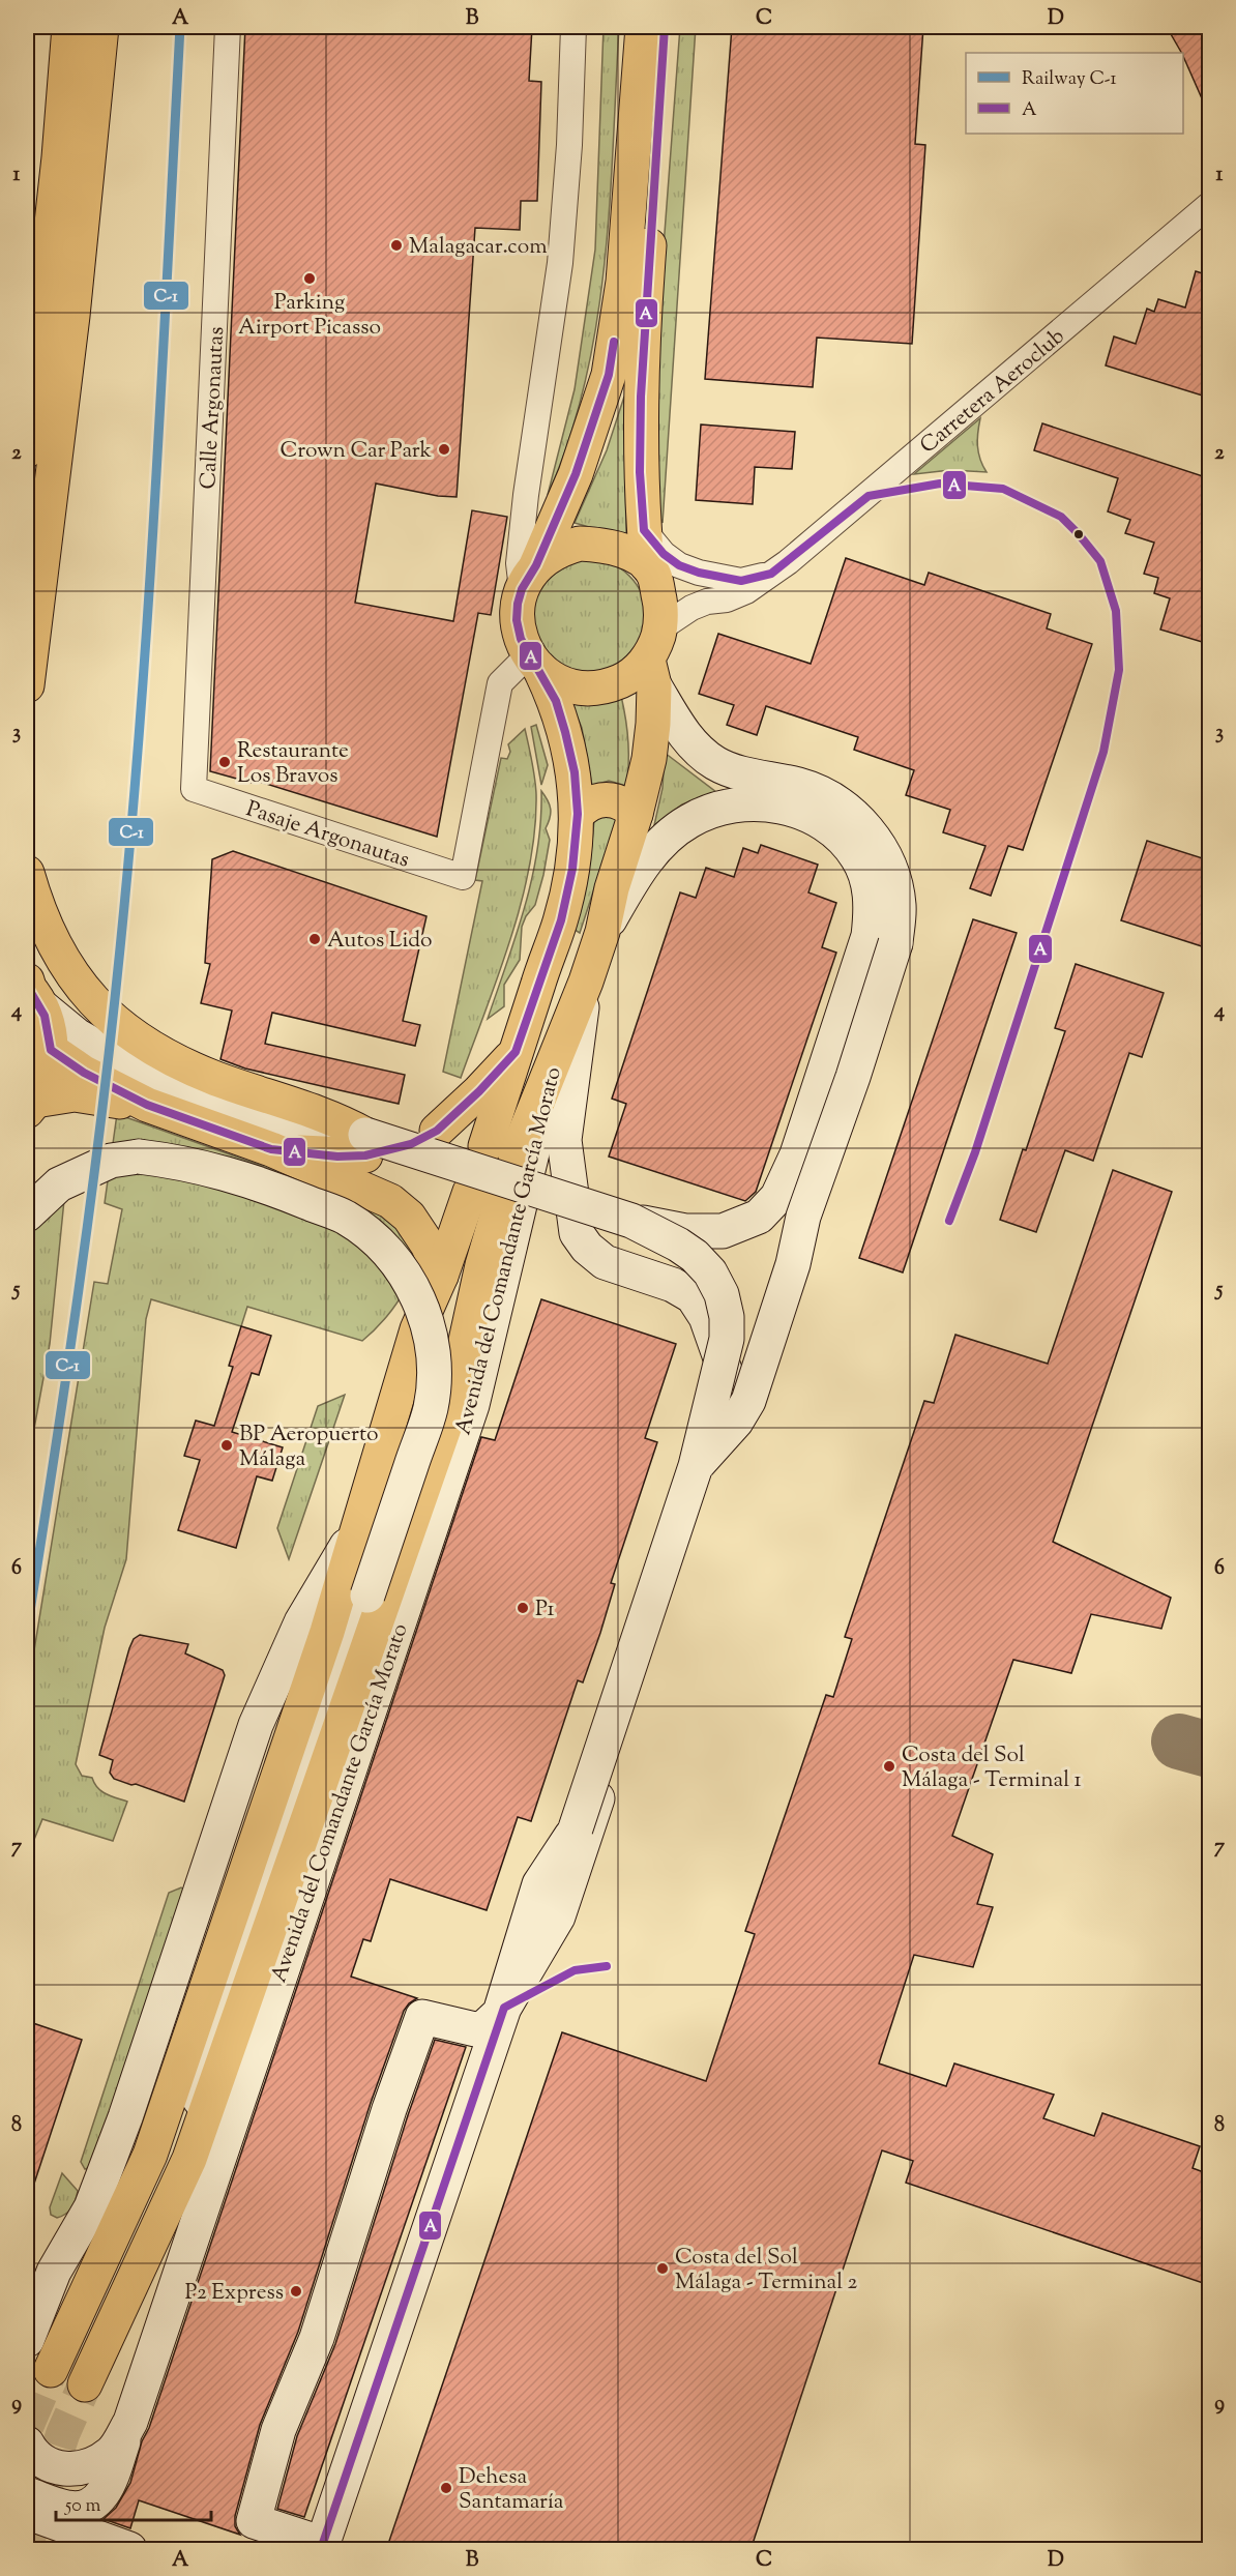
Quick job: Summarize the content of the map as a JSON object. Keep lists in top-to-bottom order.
{
  "streets": {
    "main road": ["Avenida del Comandante García Morato"],
    "street": ["Carretera Aeroclub", "Calle Argonautas", "Pasaje Argonautas"]
  },
  "crossings": [
    ["Carretera Aeroclub", "Pasaje Argonautas"],
    ["Carretera Aeroclub", "Avenida del Comandante García Morato"],
    ["Calle Argonautas", "Pasaje Argonautas"],
    ["Pasaje Argonautas", "Avenida del Comandante García Morato"]
  ],
  "places": [
    "Malagacar.com",
    "Parking Airport Picasso",
    "Crown Car Park",
    "Restaurante Los Bravos",
    "Autos Lido",
    "BP Aeropuerto Málaga",
    "P1",
    "Costa del Sol Málaga - Terminal 1",
    "Costa del Sol Málaga - Terminal 2",
    "P2 Express",
    "Dehesa Santamaría"
  ],
  "lines": ["rail line C-1", "transit line A"],
  "legend": ["Railway C-1", "A"],
  "scale_bar": "50 m",
  "grid": {
    "columns": [
      "A",
      "B",
      "C",
      "D"
    ],
    "rows": [
      "1",
      "2",
      "3",
      "4",
      "5",
      "6",
      "7",
      "8",
      "9"
    ]
  }
}
